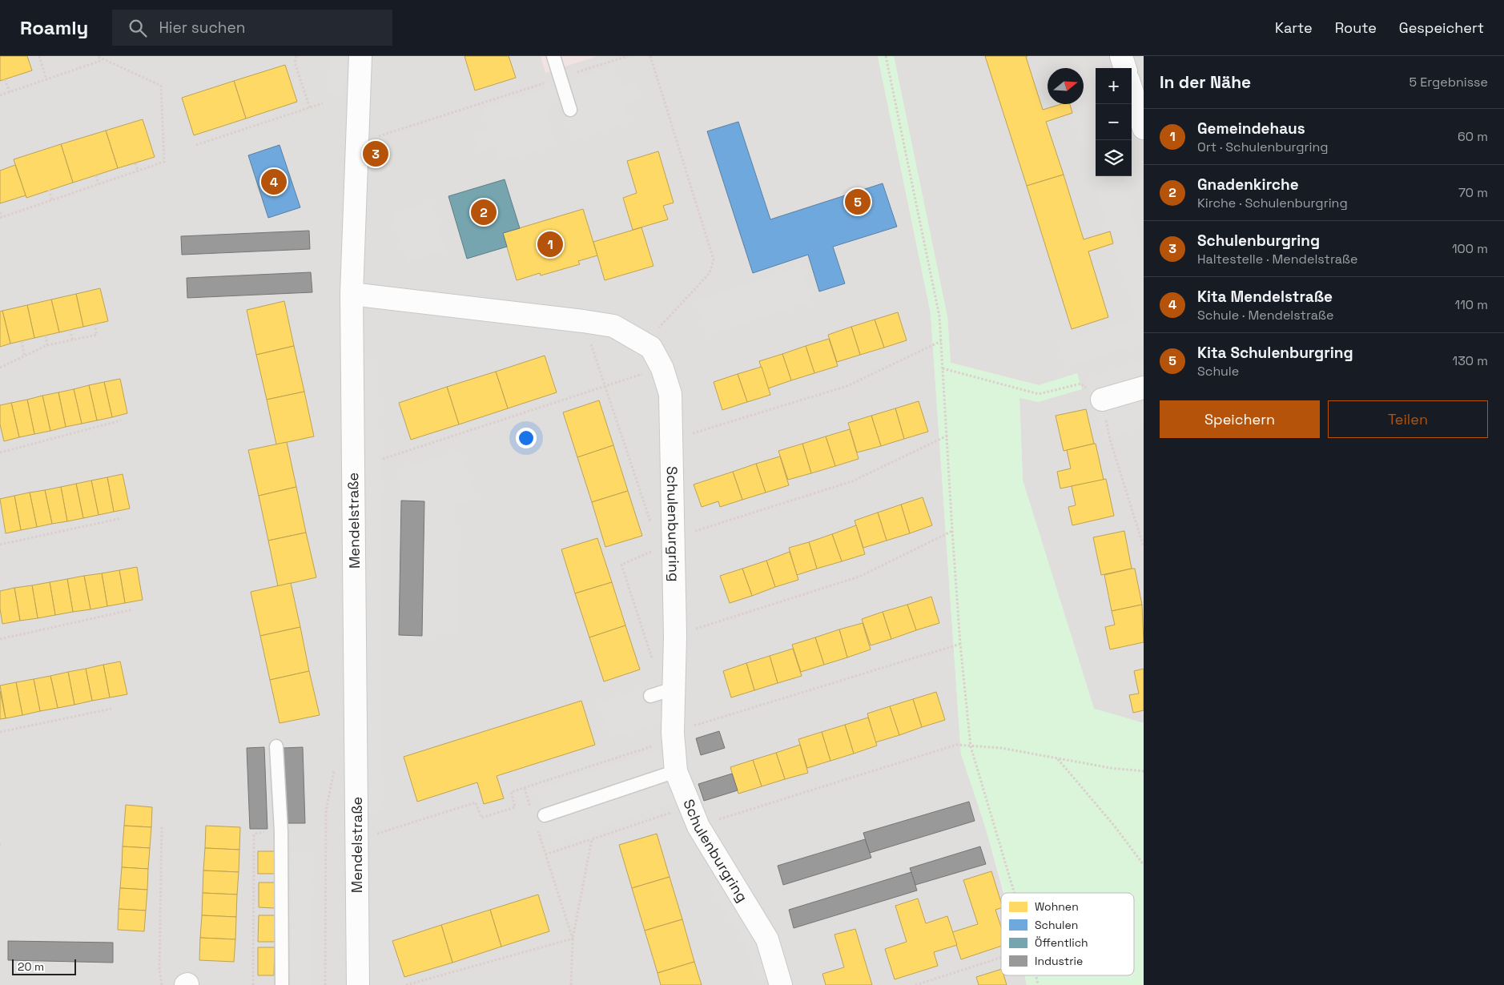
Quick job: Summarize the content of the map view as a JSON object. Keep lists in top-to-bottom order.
{
  "streets": {
    "street": ["Mendelstraße", "Schulenburgring"]
  },
  "crossings": [
    ["Mendelstraße", "Schulenburgring"]
  ],
  "legend": [
    "Wohnen",
    "Schulen",
    "Öffentlich",
    "Industrie"
  ],
  "scale_bar": "20 m",
  "north": "right",
  "page": {
    "header": "Roamly",
    "search": "Hier suchen",
    "nav": ["Karte", "Route", "Gespeichert"],
    "heading": ["In der Nähe", "5 Ergebnisse"],
    "map_buttons": ["+", "−"],
    "list": [
      {
        "mark": "1",
        "name": "Gemeindehaus",
        "note": "Ort · Schulenburgring",
        "value": "60 m"
      },
      {
        "mark": "2",
        "name": "Gnadenkirche",
        "note": "Kirche · Schulenburgring",
        "value": "70 m"
      },
      {
        "mark": "3",
        "name": "Schulenburgring",
        "note": "Haltestelle · Mendelstraße",
        "value": "100 m"
      },
      {
        "mark": "4",
        "name": "Kita Mendelstraße",
        "note": "Schule · Mendelstraße",
        "value": "110 m"
      },
      {
        "mark": "5",
        "name": "Kita Schulenburgring",
        "note": "Schule",
        "value": "130 m"
      }
    ],
    "pins": [
      "3",
      "4",
      "5",
      "2",
      "1"
    ],
    "buttons": ["Speichern", "Teilen"],
    "scale": "20 m"
  }
}
